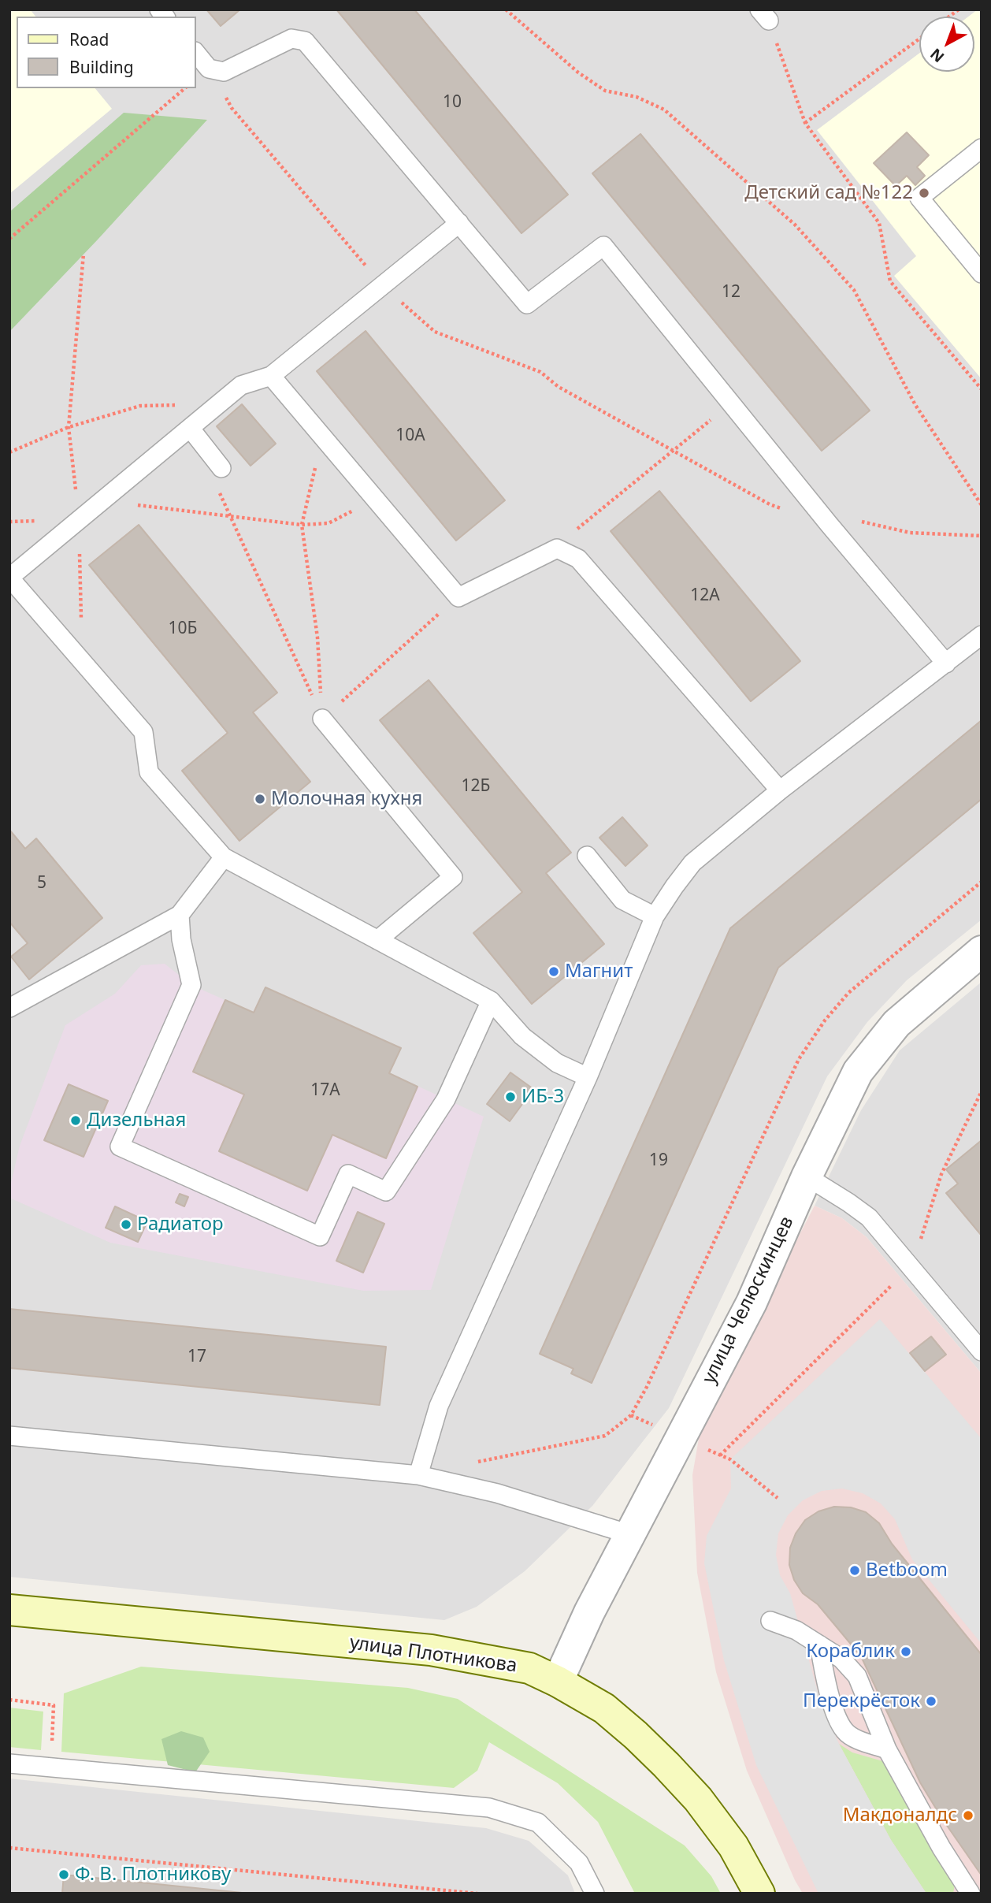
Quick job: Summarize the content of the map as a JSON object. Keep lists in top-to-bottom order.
{
  "streets": {
    "main road": ["улица Плотникова"],
    "street": ["улица Челюскинцев"]
  },
  "crossings": [
    ["улица Челюскинцев", "улица Плотникова"]
  ],
  "places": [
    "Детский сад №122",
    "Молочная кухня",
    "Магнит",
    "ИБ-3",
    "Дизельная",
    "Радиатор",
    "Betboom",
    "Кораблик",
    "Перекрёсток",
    "Макдоналдс",
    "Ф. В. Плотникову"
  ],
  "house_numbers": [
    "10",
    "12",
    "10А",
    "12А",
    "10Б",
    "12Б",
    "5",
    "17А",
    "19",
    "17"
  ],
  "legend": ["Road", "Building"],
  "north": "bottom left"
}
